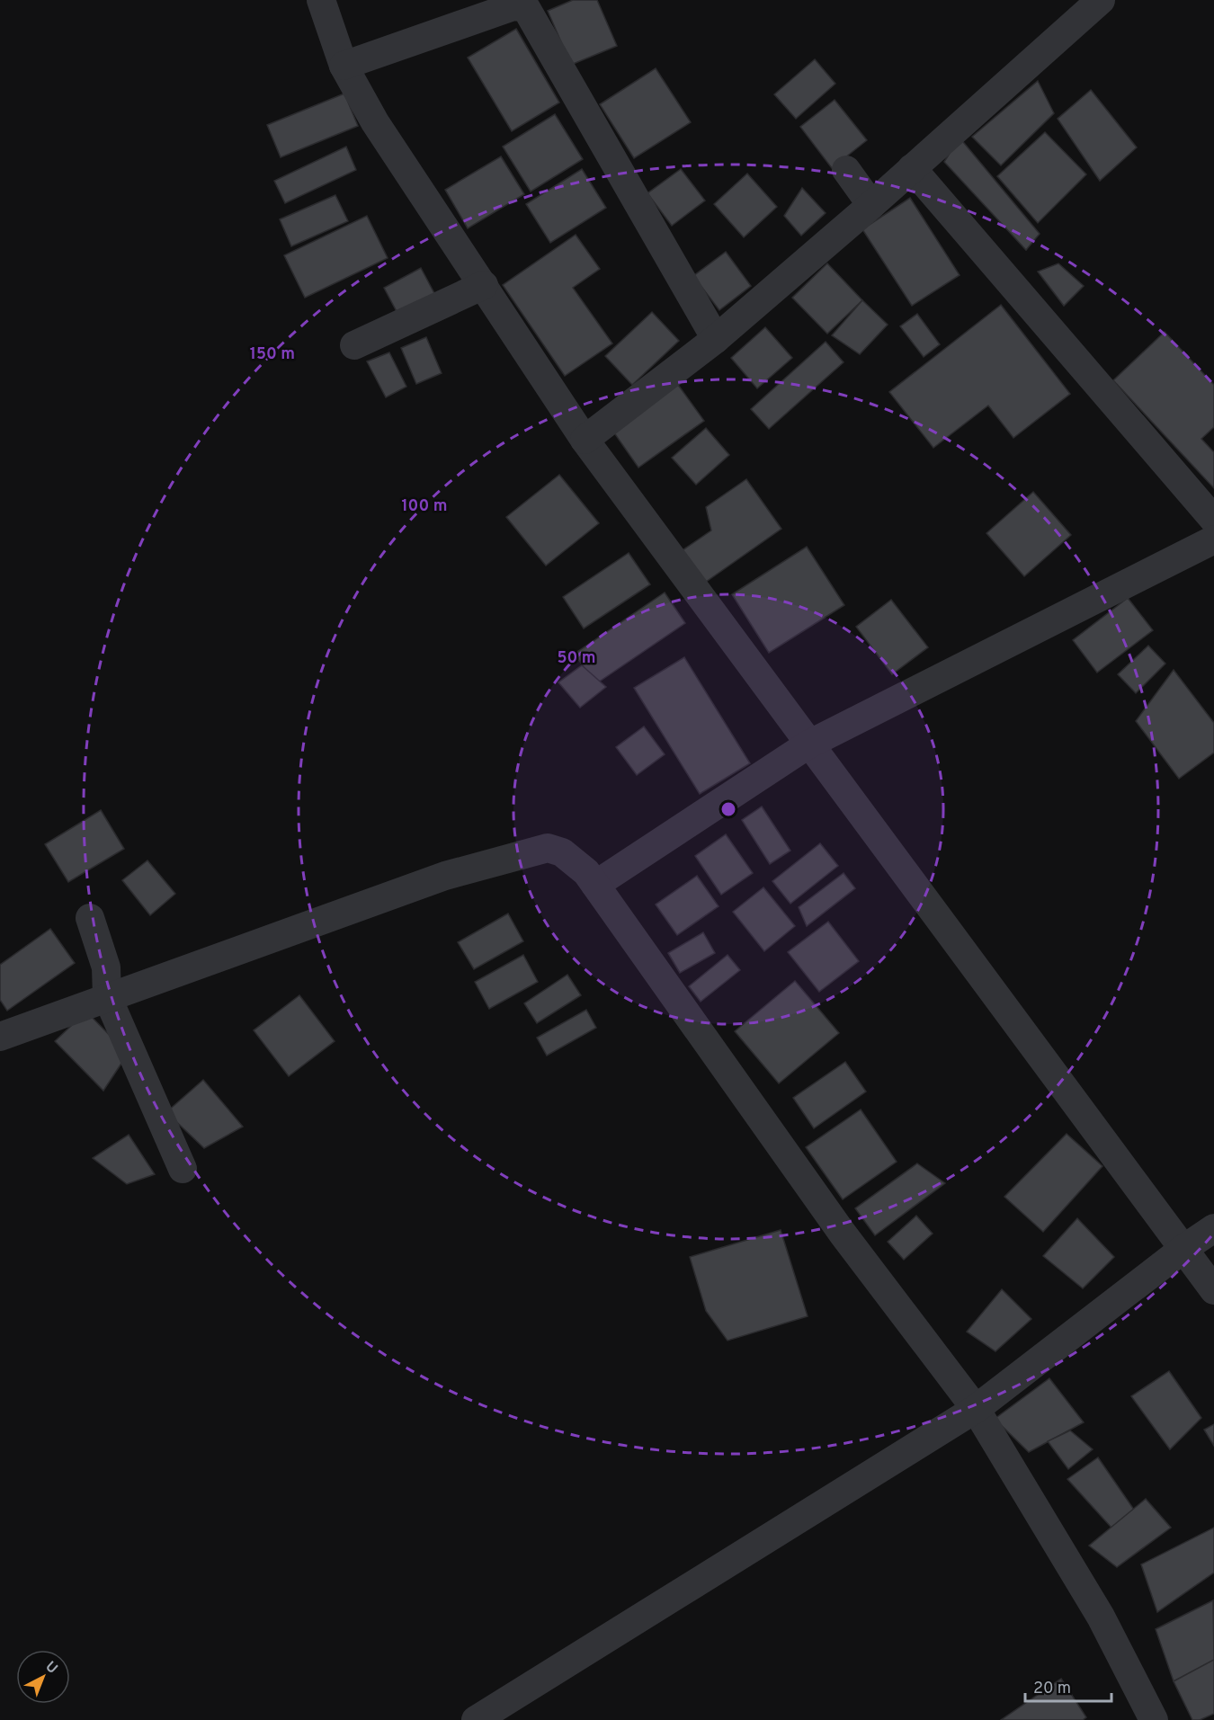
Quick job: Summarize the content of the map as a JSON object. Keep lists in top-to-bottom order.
{
  "scale_bar": "20 m",
  "north": "top right",
  "rings": ["150 m", "100 m", "50 m"]
}
